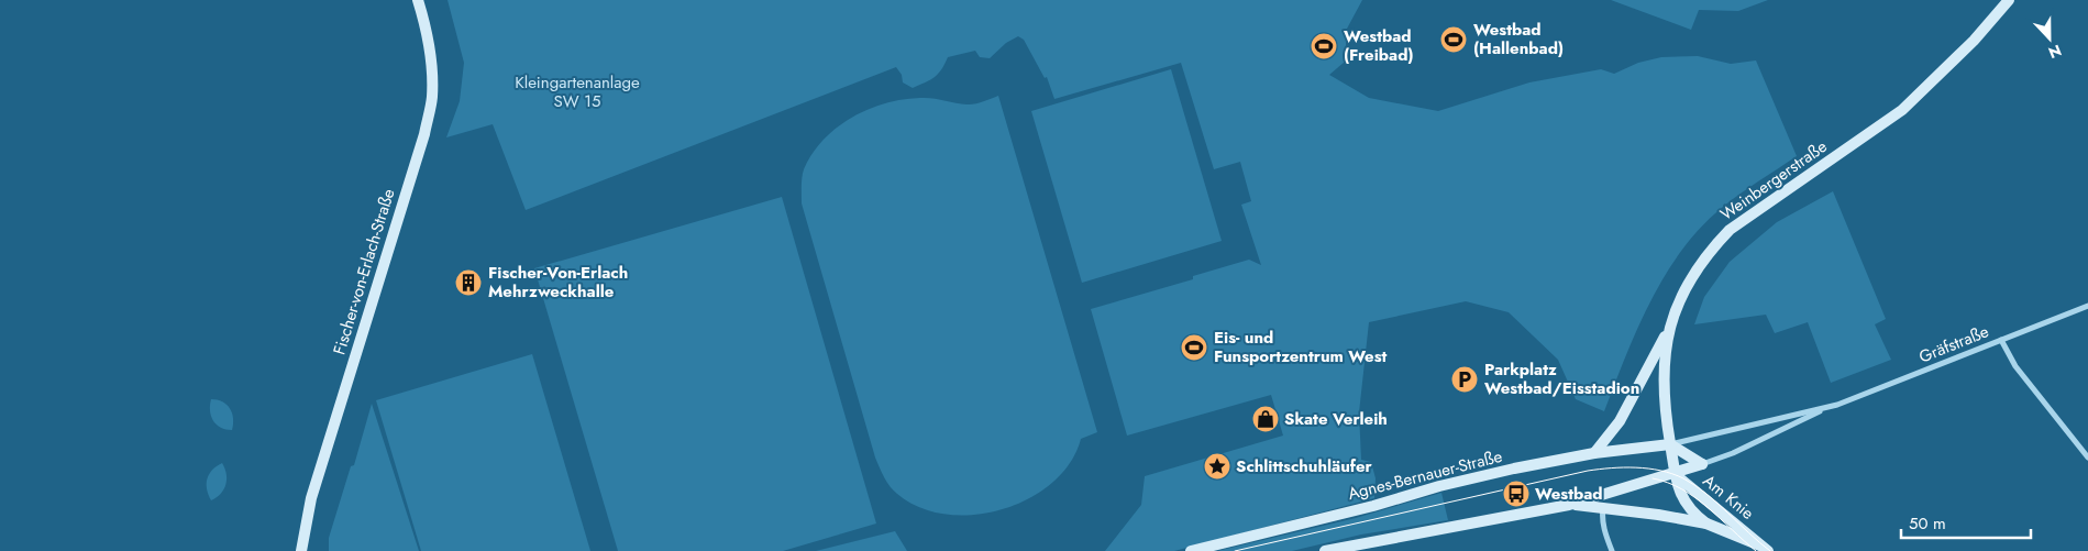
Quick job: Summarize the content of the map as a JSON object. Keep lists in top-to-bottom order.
{
  "streets": {
    "main road": [
      "Weinbergerstraße",
      "Fischer-von-Erlach-Straße",
      "Agnes-Bernauer-Straße",
      "Am Knie"
    ],
    "street": ["Gräfstraße"]
  },
  "crossings": [
    ["Weinbergerstraße", "Gräfstraße"],
    ["Weinbergerstraße", "Agnes-Bernauer-Straße"],
    ["Weinbergerstraße", "Am Knie"],
    ["Gräfstraße", "Agnes-Bernauer-Straße"],
    ["Gräfstraße", "Am Knie"],
    ["Agnes-Bernauer-Straße", "Am Knie"]
  ],
  "parks": ["Kleingartenanlage SW 15"],
  "places": {
    "sports": ["Westbad (Hallenbad)", "Westbad (Freibad)", "Eis- und Funsportzentrum West"],
    "building": ["Fischer-Von-Erlach Mehrzweckhalle"],
    "parking": ["Parkplatz Westbad/Eisstadion"],
    "shop": ["Skate Verleih"],
    "place": ["Schlittschuhläufer"],
    "bus stop": ["Westbad"]
  },
  "scale_bar": "50 m",
  "north": "bottom"
}
